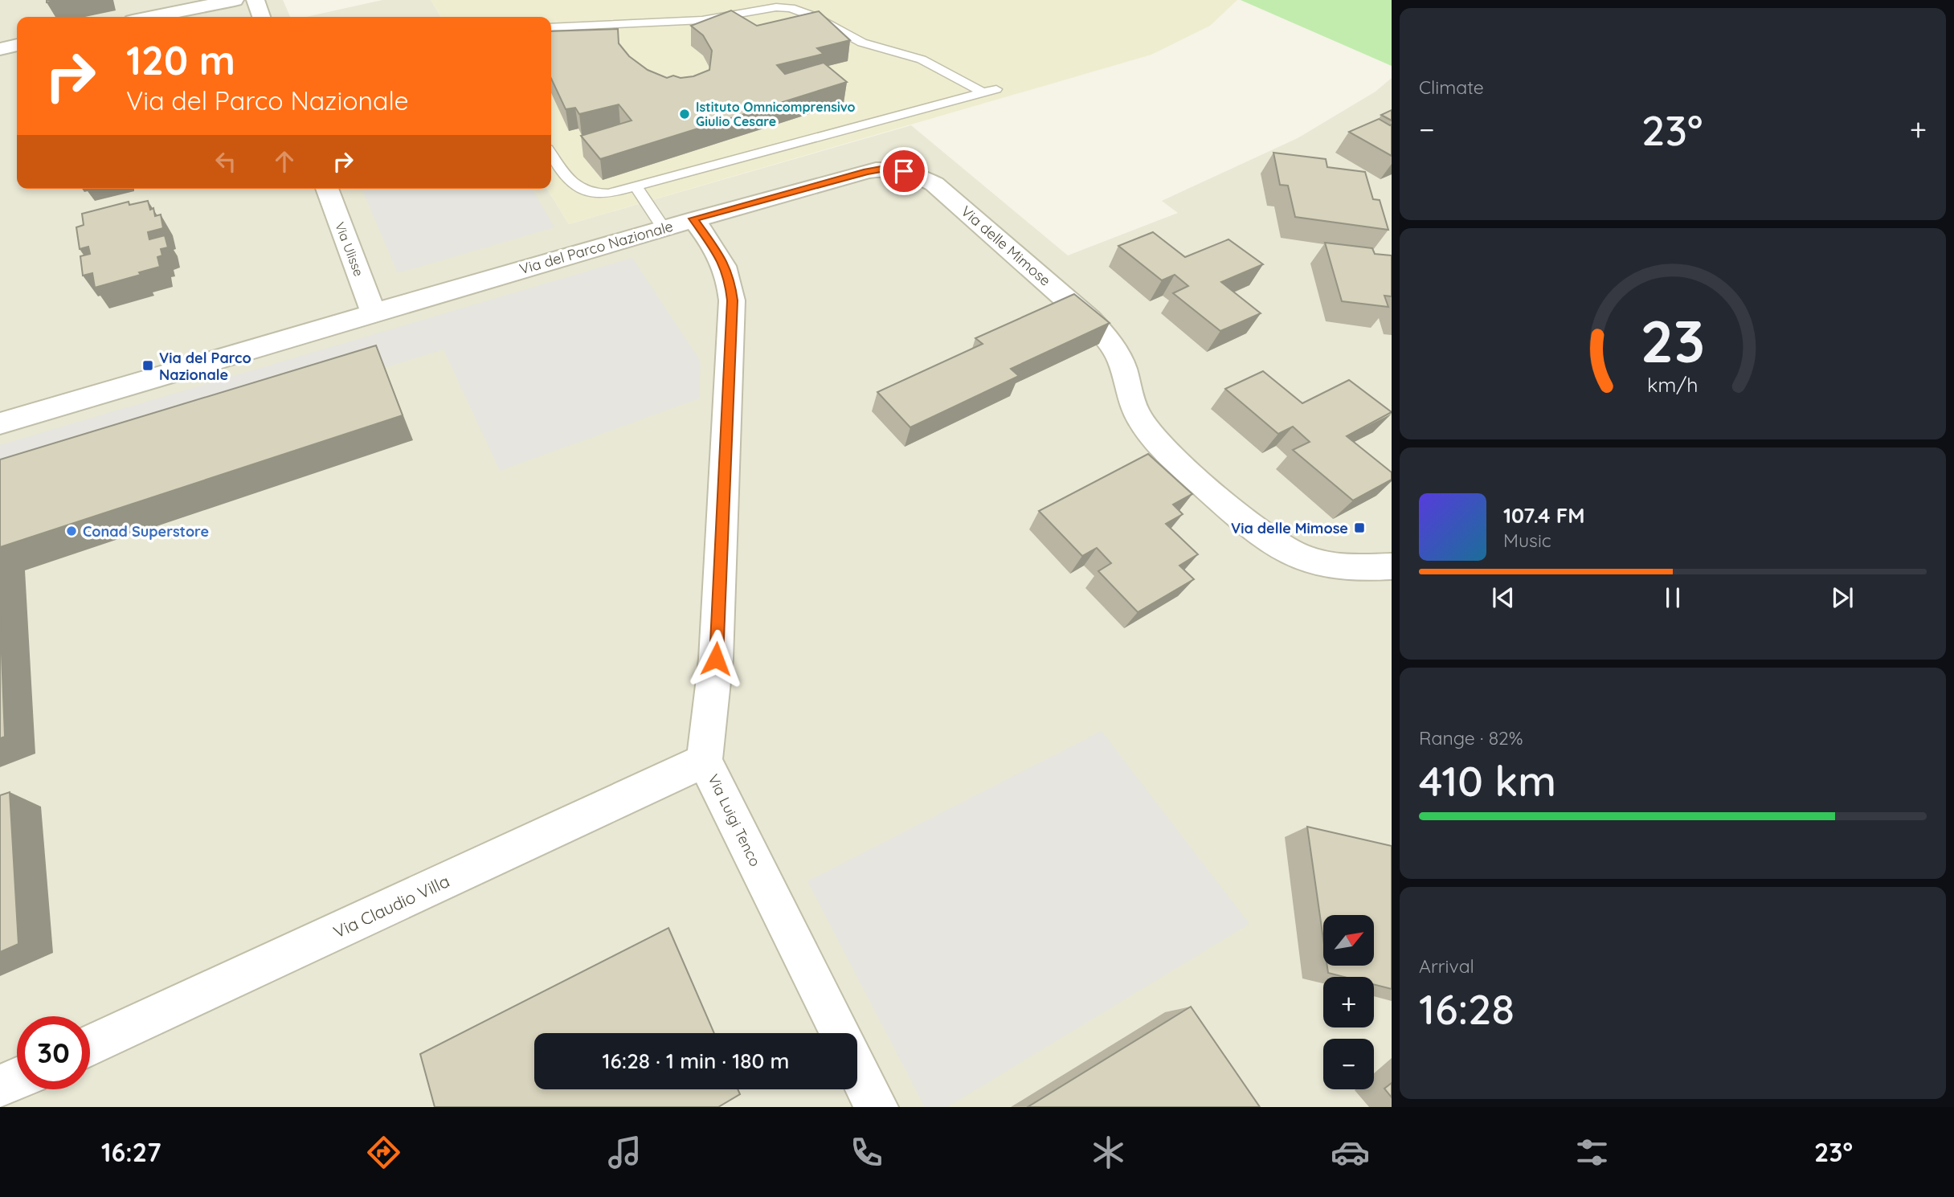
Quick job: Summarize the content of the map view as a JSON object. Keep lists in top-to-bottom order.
{
  "streets": {
    "street": [
      "Via delle Mimose",
      "Via del Parco Nazionale",
      "Via Ulisse",
      "Via Luigi Tenco",
      "Via Claudio Villa"
    ]
  },
  "crossings": [
    ["Via delle Mimose", "Via del Parco Nazionale"],
    ["Via del Parco Nazionale", "Via Ulisse"],
    ["Via del Parco Nazionale", "Via Luigi Tenco"],
    ["Via Luigi Tenco", "Via Claudio Villa"]
  ],
  "places": {
    "other": ["Istituto Omnicomprensivo Giulio Cesare", "Conad Superstore"],
    "transit": ["Via del Parco Nazionale", "Via delle Mimose"]
  },
  "north": "top right",
  "page": {
    "tile": [
      "Climate",
      ["Range · 82%", "410 km"],
      ["Arrival", "16:28"]
    ],
    "turn": ["120 m", "Via del Parco Nazionale"],
    "heat": ["−", "23°", "+"],
    "song": ["107.4 FM", "Music"],
    "map_buttons": ["+", "−"],
    "limit": "30",
    "trip": "16:28 · 1 min · 180 m",
    "tabs": ["16:27", "23°"],
    "gauge": ["23", "km/h"]
  }
}
